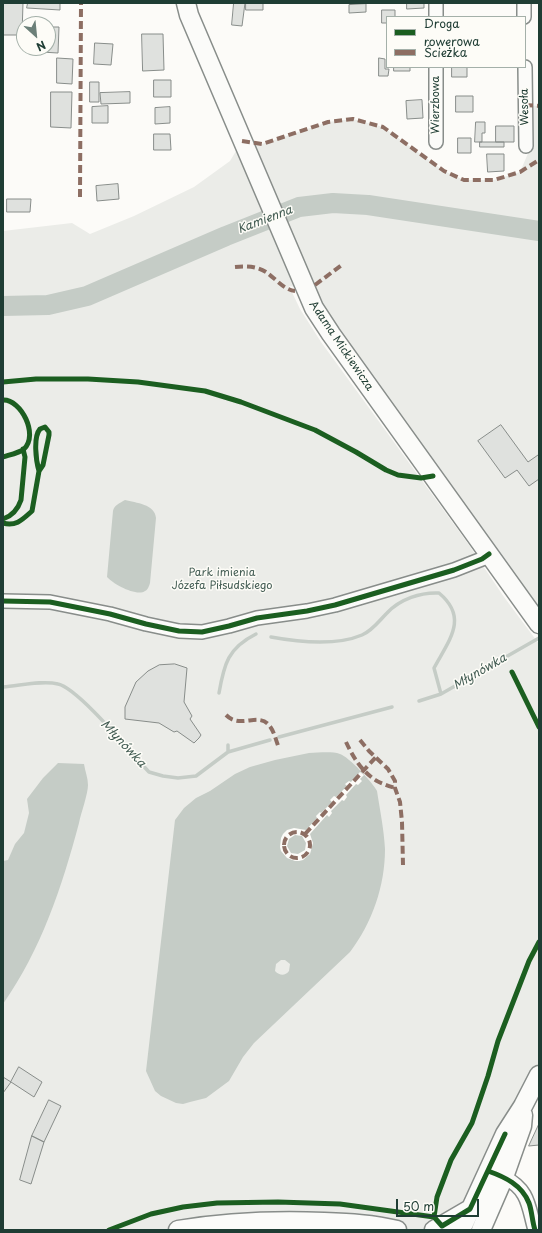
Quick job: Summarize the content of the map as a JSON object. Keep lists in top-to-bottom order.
{
  "streets": {
    "street": ["Wierzbowa", "Wesoła", "Adama Mickiewicza"]
  },
  "water": ["Kamienna", "Młynówka"],
  "parks": ["Park imienia Józefa Piłsudskiego"],
  "legend": ["Droga rowerowa", "Ścieżka"],
  "scale_bar": "50 m",
  "north": "bottom right"
}
